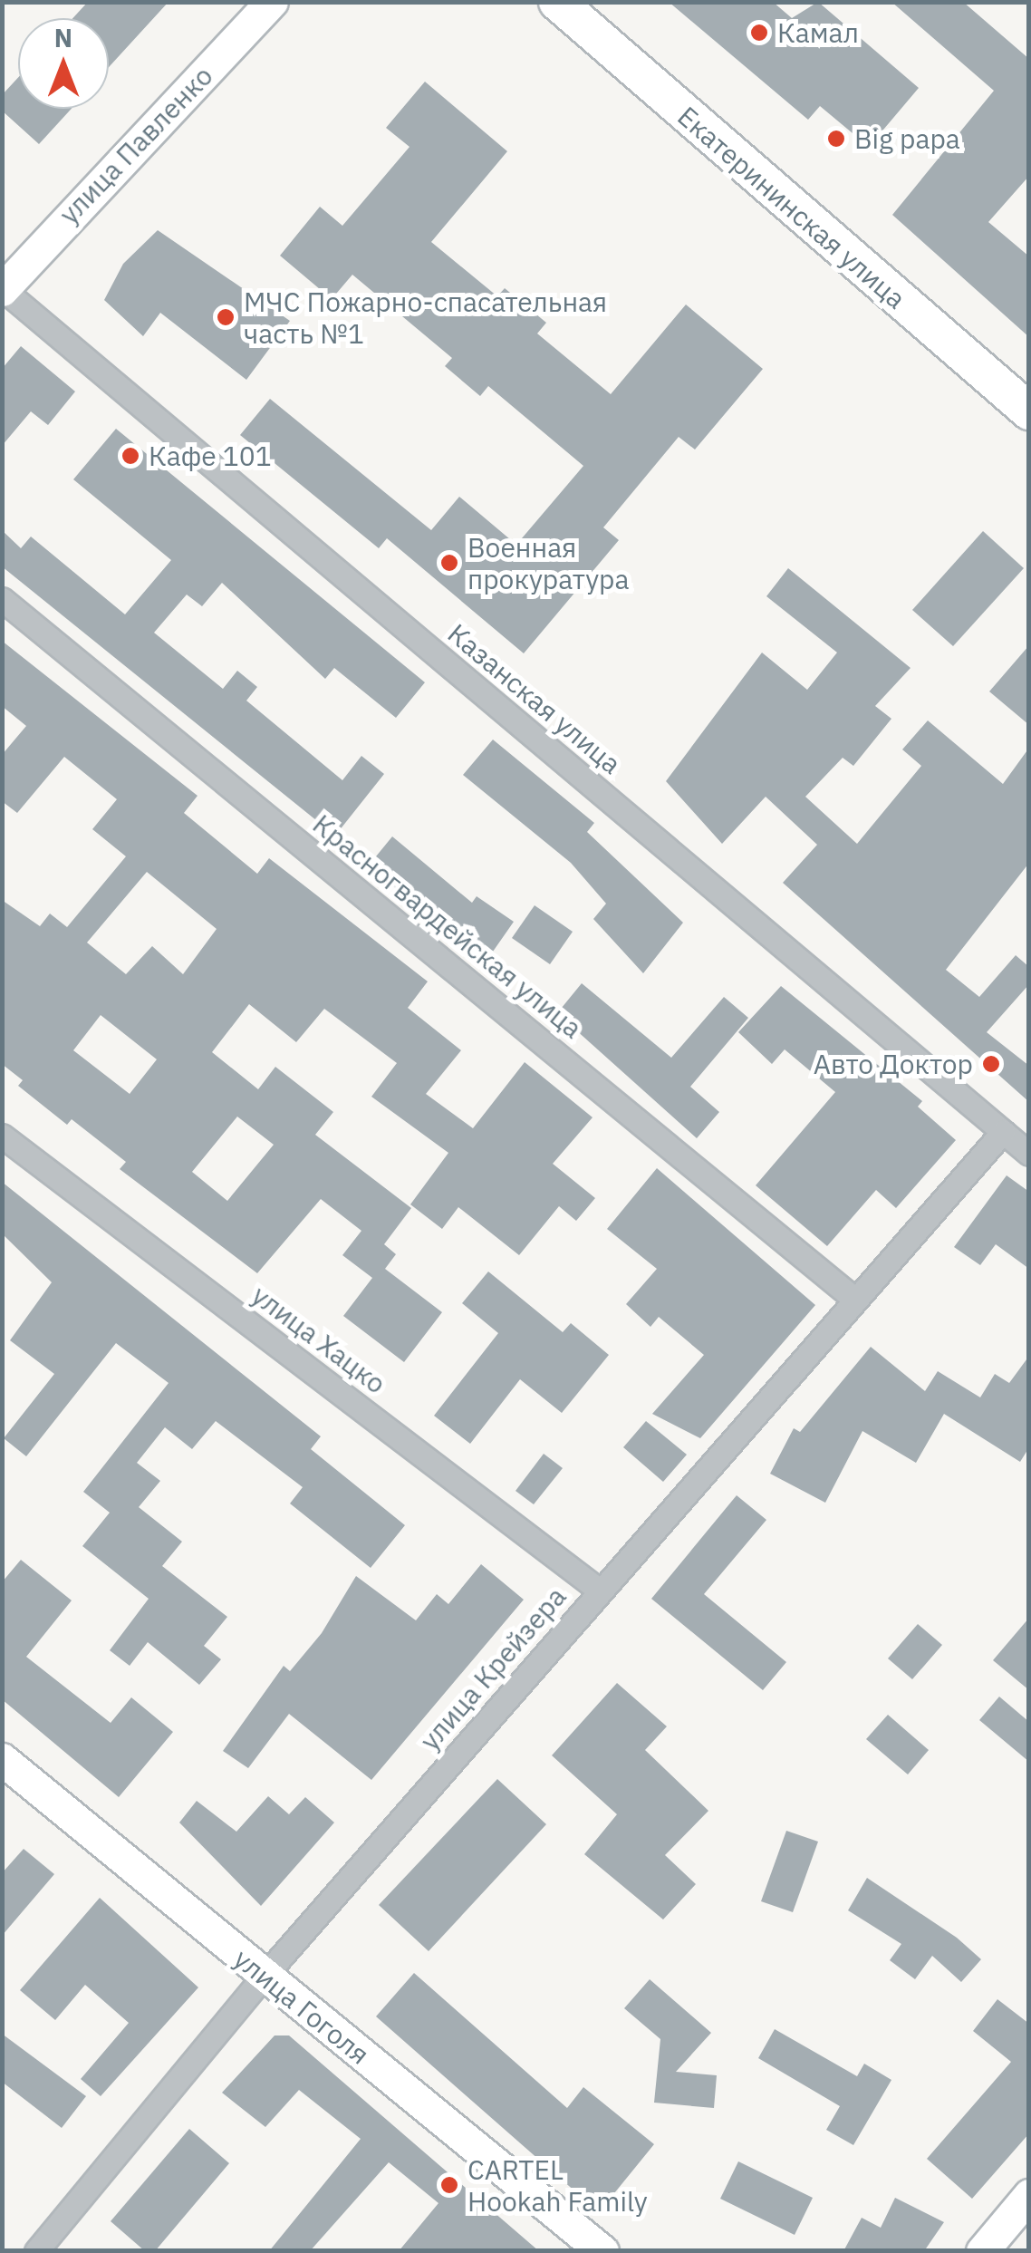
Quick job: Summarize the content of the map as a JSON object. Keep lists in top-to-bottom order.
{
  "streets": {
    "main road": ["улица Павленко", "Екатерининская улица", "улица Гоголя"],
    "street": [
      "Казанская улица",
      "Красногвардейская улица",
      "улица Хацко",
      "улица Крейзера"
    ]
  },
  "crossings": [
    ["улица Павленко", "Казанская улица"],
    ["Казанская улица", "улица Крейзера"],
    ["Красногвардейская улица", "улица Крейзера"],
    ["улица Хацко", "улица Крейзера"],
    ["улица Крейзера", "улица Гоголя"]
  ],
  "places": [
    "Камал",
    "Big papa",
    "МЧС Пожарно-спасательная часть №1",
    "Кафе 101",
    "Военная прокуратура",
    "Авто Доктор",
    "CARTEL Hookah Family"
  ],
  "north": "top"
}
